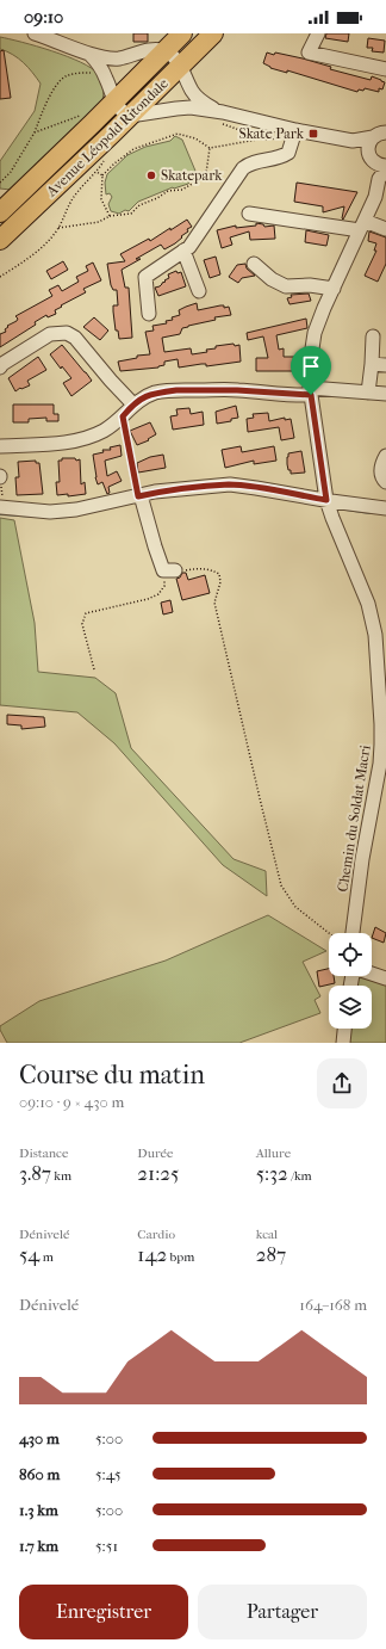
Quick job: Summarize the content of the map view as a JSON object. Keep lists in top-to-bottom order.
{
  "streets": {
    "highway": ["Avenue Léopold Ritondale"],
    "street": ["Chemin du Soldat Macri"]
  },
  "places": {
    "transit": ["Skate Park"],
    "other": ["Skatepark"]
  },
  "page": {
    "status": "09:10",
    "heading": ["Course du matin", "09:10 · 9 × 430 m"],
    "stats": [
      ["Distance", "3.87 km"],
      ["Durée", "21:25"],
      ["Allure", "5:32 /km"],
      ["Dénivelé", "54 m"],
      ["Cardio", "142 bpm"],
      ["kcal", "287"]
    ],
    "chart": ["Dénivelé", "164–168 m"],
    "list": [
      {
        "name": "430 m",
        "note": "5:00"
      },
      {
        "name": "860 m",
        "note": "5:45"
      },
      {
        "name": "1.3 km",
        "note": "5:00"
      },
      {
        "name": "1.7 km",
        "note": "5:51"
      }
    ],
    "buttons": ["Enregistrer", "Partager"]
  }
}
